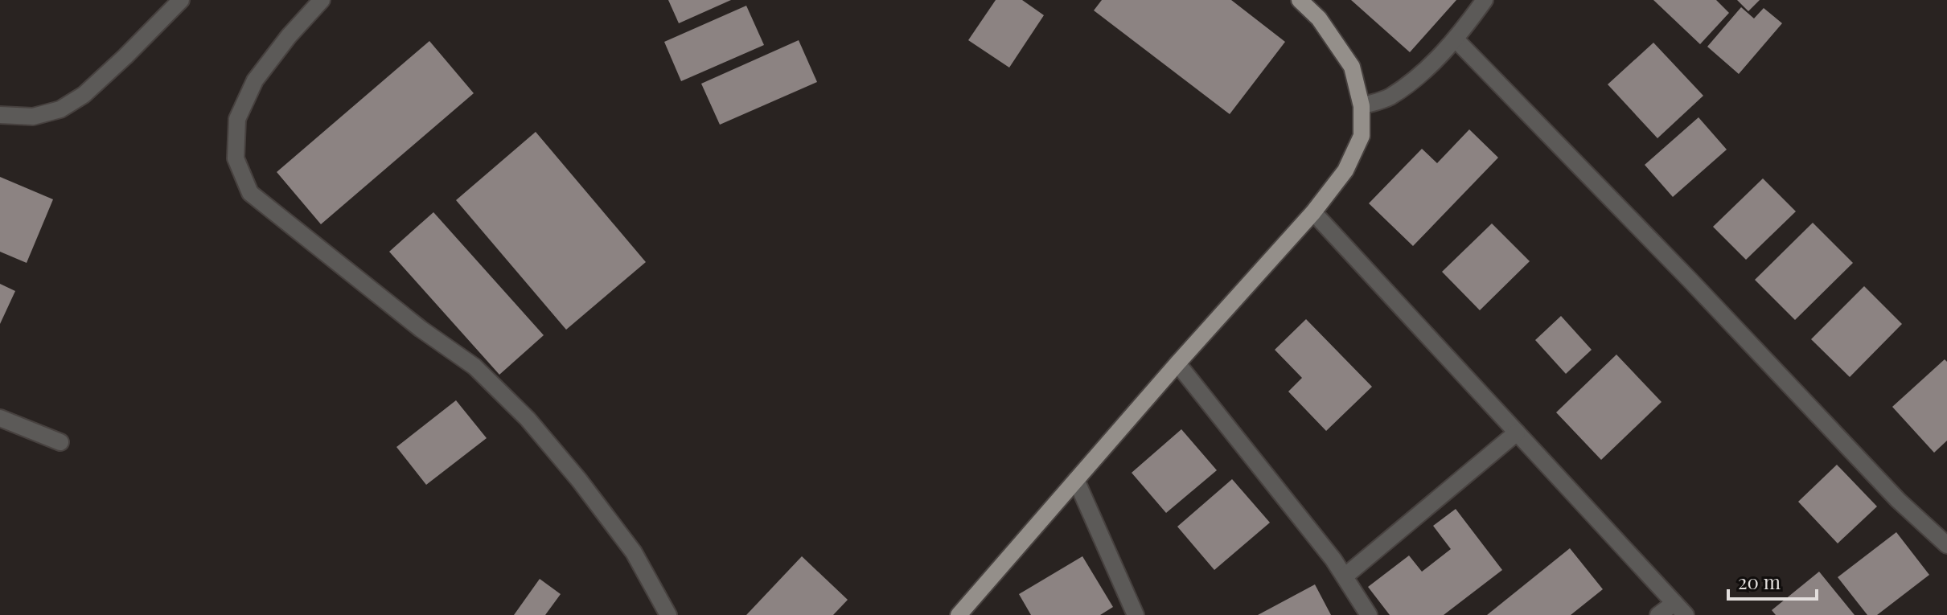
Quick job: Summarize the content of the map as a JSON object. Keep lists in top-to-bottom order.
{
  "scale_bar": "20 m"
}
